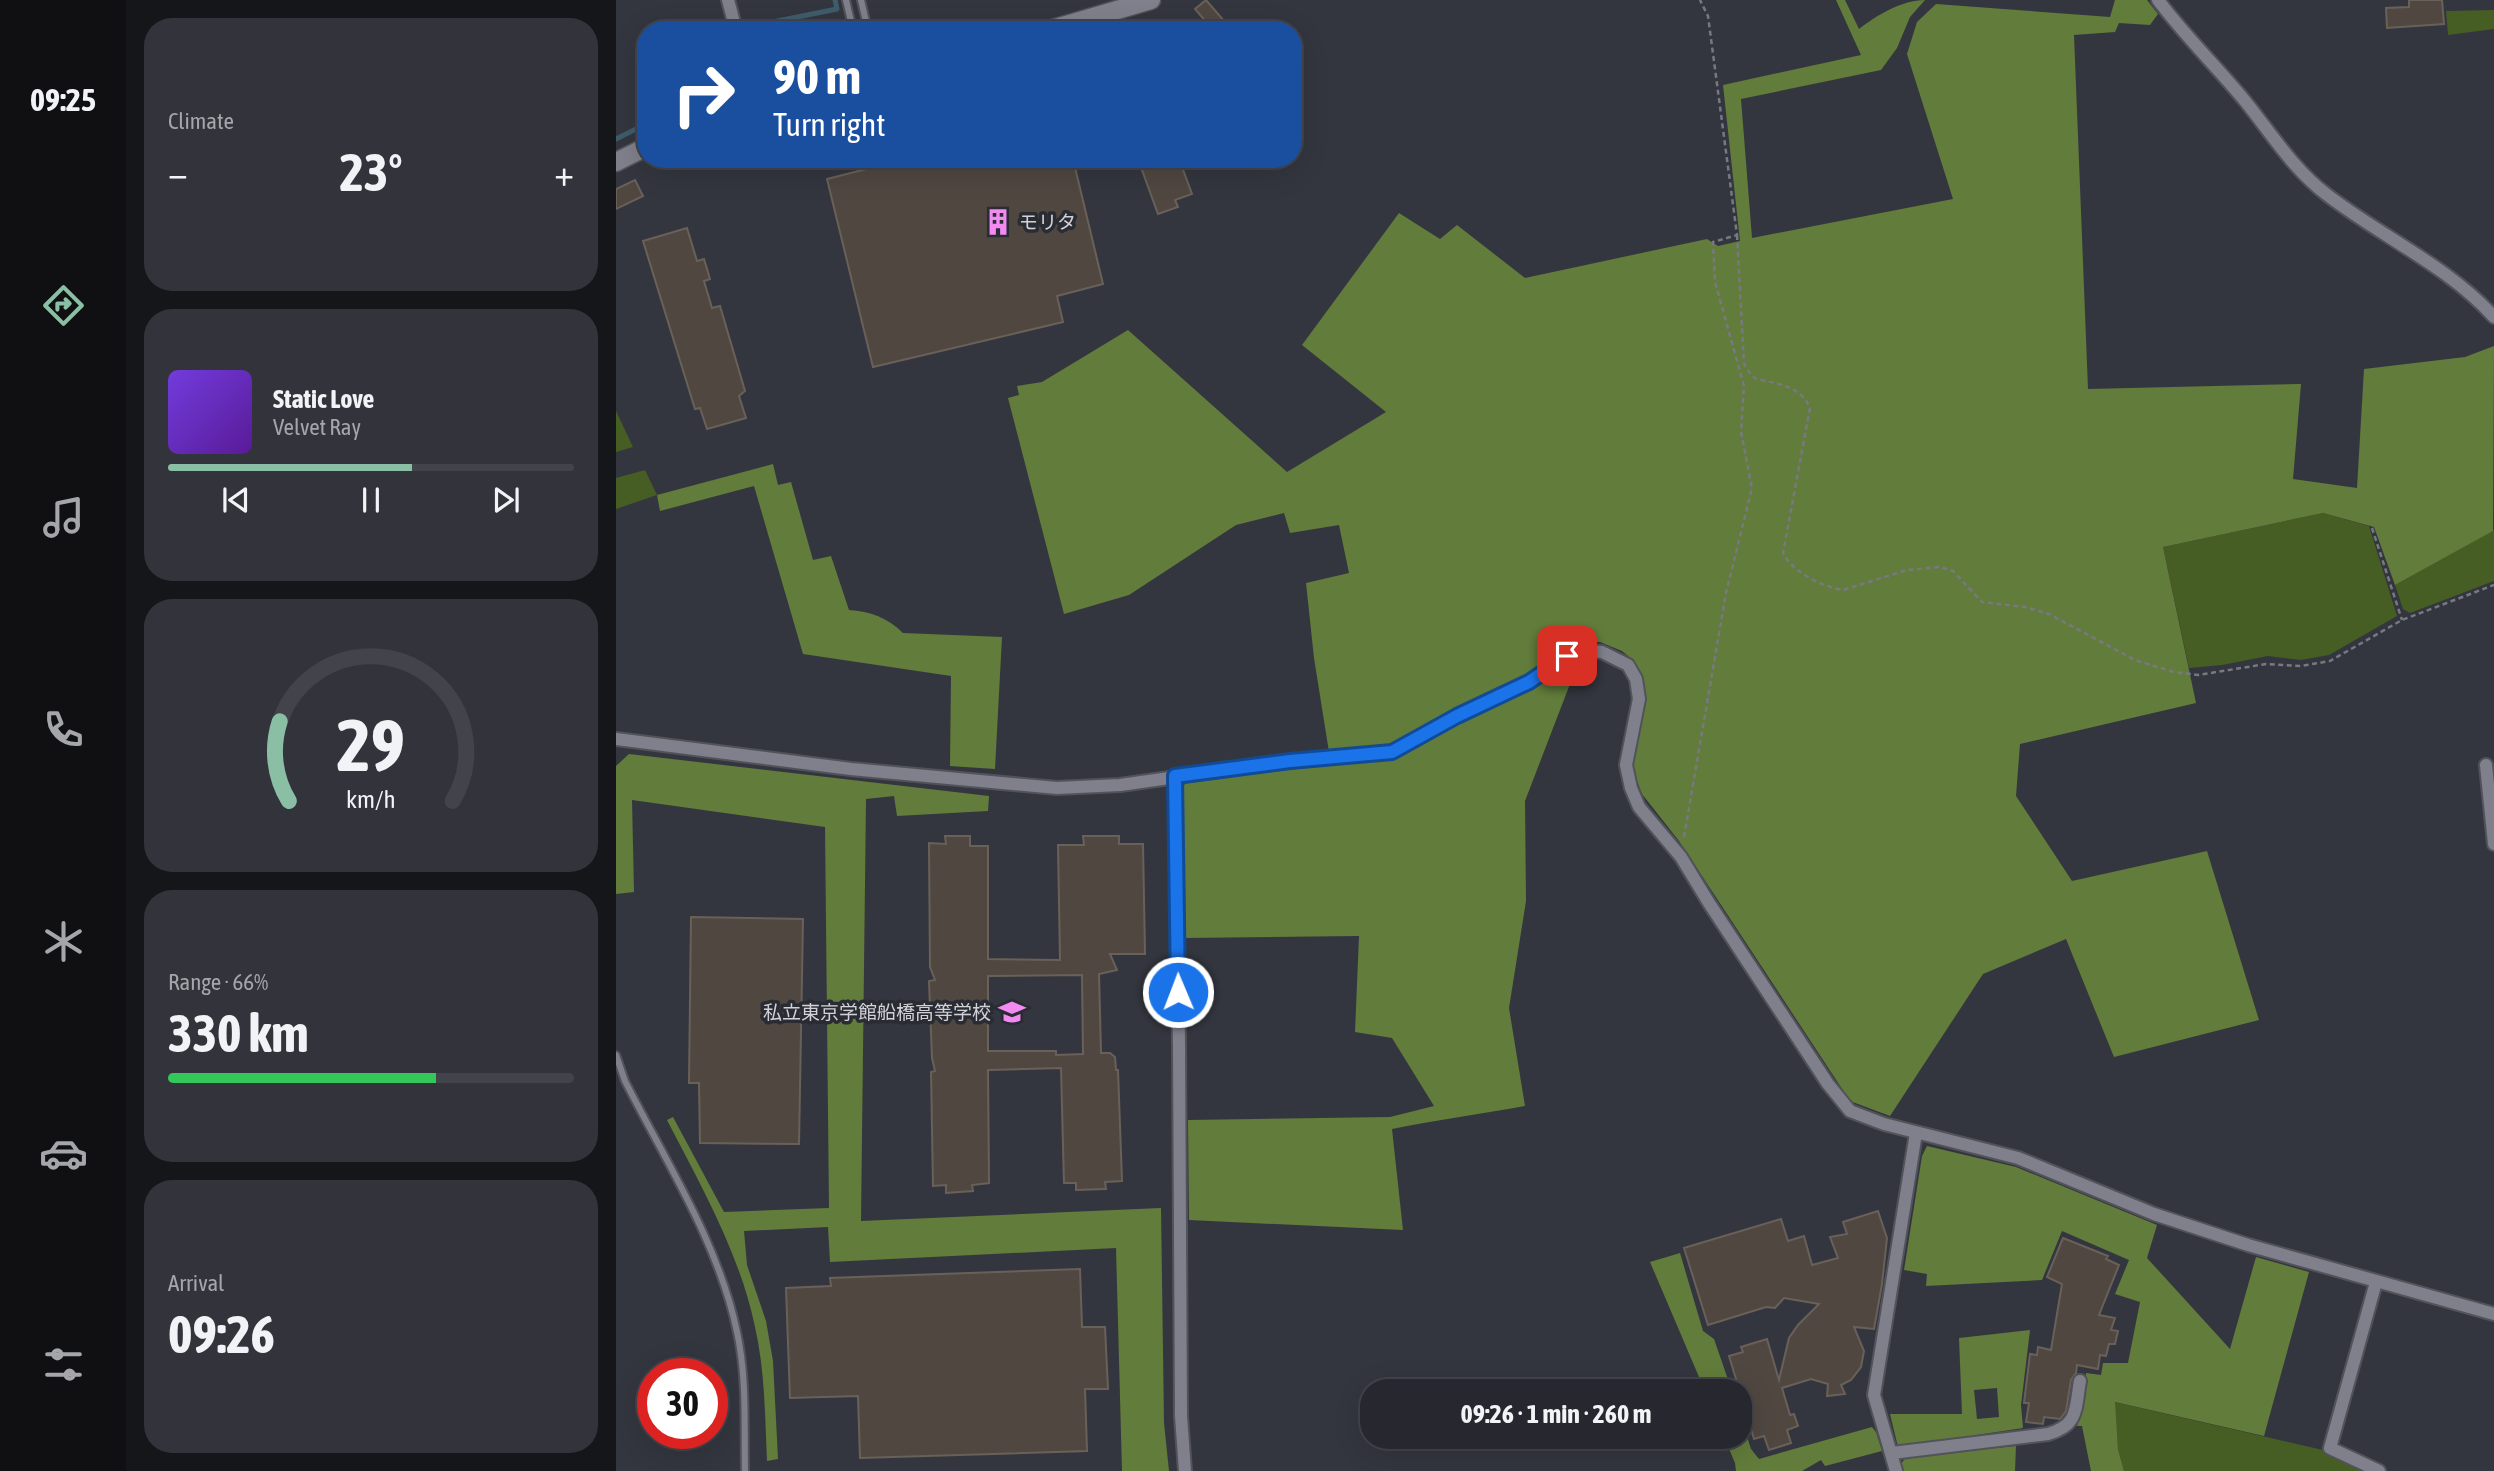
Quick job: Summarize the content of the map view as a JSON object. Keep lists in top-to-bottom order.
{
  "places": {
    "building": ["モリタ"],
    "school or university": ["私立東京学館船橋高等学校"]
  },
  "page": {
    "tabs": "09:25",
    "tile": [
      "Climate",
      ["Range · 66%", "330 km"],
      ["Arrival", "09:26"]
    ],
    "turn": ["90 m", "Turn right"],
    "heat": ["−", "23°", "+"],
    "song": ["Static Love", "Velvet Ray"],
    "limit": "30",
    "trip": "09:26 · 1 min · 260 m",
    "gauge": ["29", "km/h"]
  }
}
